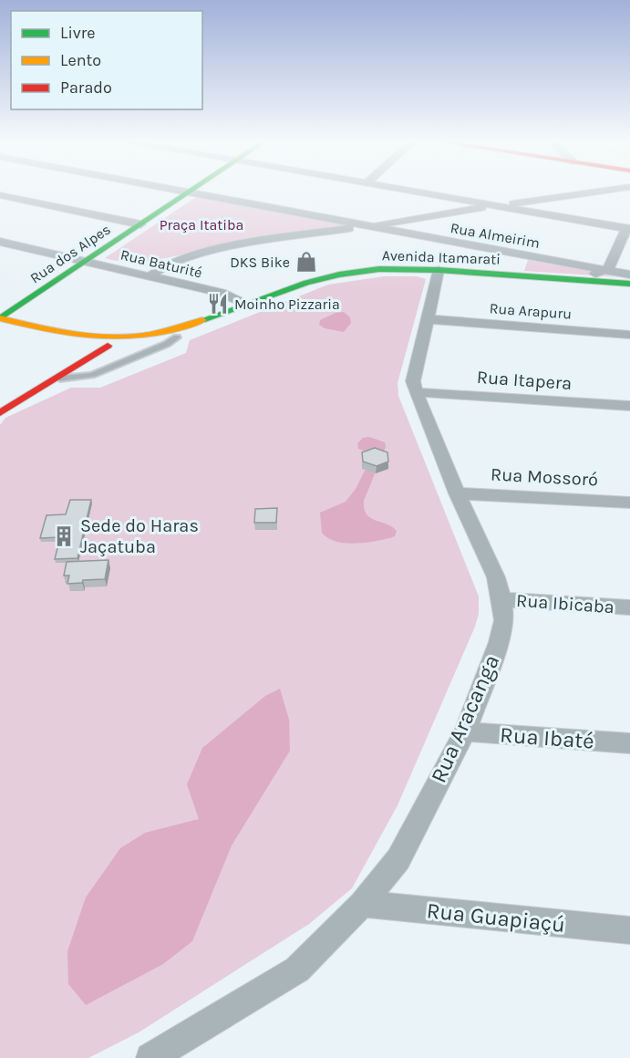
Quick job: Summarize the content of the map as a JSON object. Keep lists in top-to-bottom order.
{
  "streets": {
    "street": [
      "Rua Almeirim",
      "Rua dos Alpes",
      "Avenida Itamarati",
      "Rua Baturité",
      "Rua Arapuru",
      "Rua Itapera",
      "Rua Mossoró",
      "Rua Ibicaba",
      "Rua Aracanga",
      "Rua Ibaté",
      "Rua Guapiaçú"
    ]
  },
  "crossings": [
    ["Rua dos Alpes", "Avenida Itamarati"],
    ["Rua dos Alpes", "Rua Baturité"],
    ["Avenida Itamarati", "Rua Baturité"],
    ["Avenida Itamarati", "Rua Aracanga"],
    ["Rua Arapuru", "Rua Aracanga"],
    ["Rua Itapera", "Rua Aracanga"],
    ["Rua Mossoró", "Rua Aracanga"],
    ["Rua Ibicaba", "Rua Aracanga"],
    ["Rua Aracanga", "Rua Ibaté"],
    ["Rua Aracanga", "Rua Guapiaçú"]
  ],
  "parks": ["Praça Itatiba"],
  "places": {
    "shop": ["DKS Bike"],
    "restaurant": ["Moinho Pizzaria"],
    "building": ["Sede do Haras Jaçatuba"]
  },
  "legend": ["Livre", "Lento", "Parado"]
}
